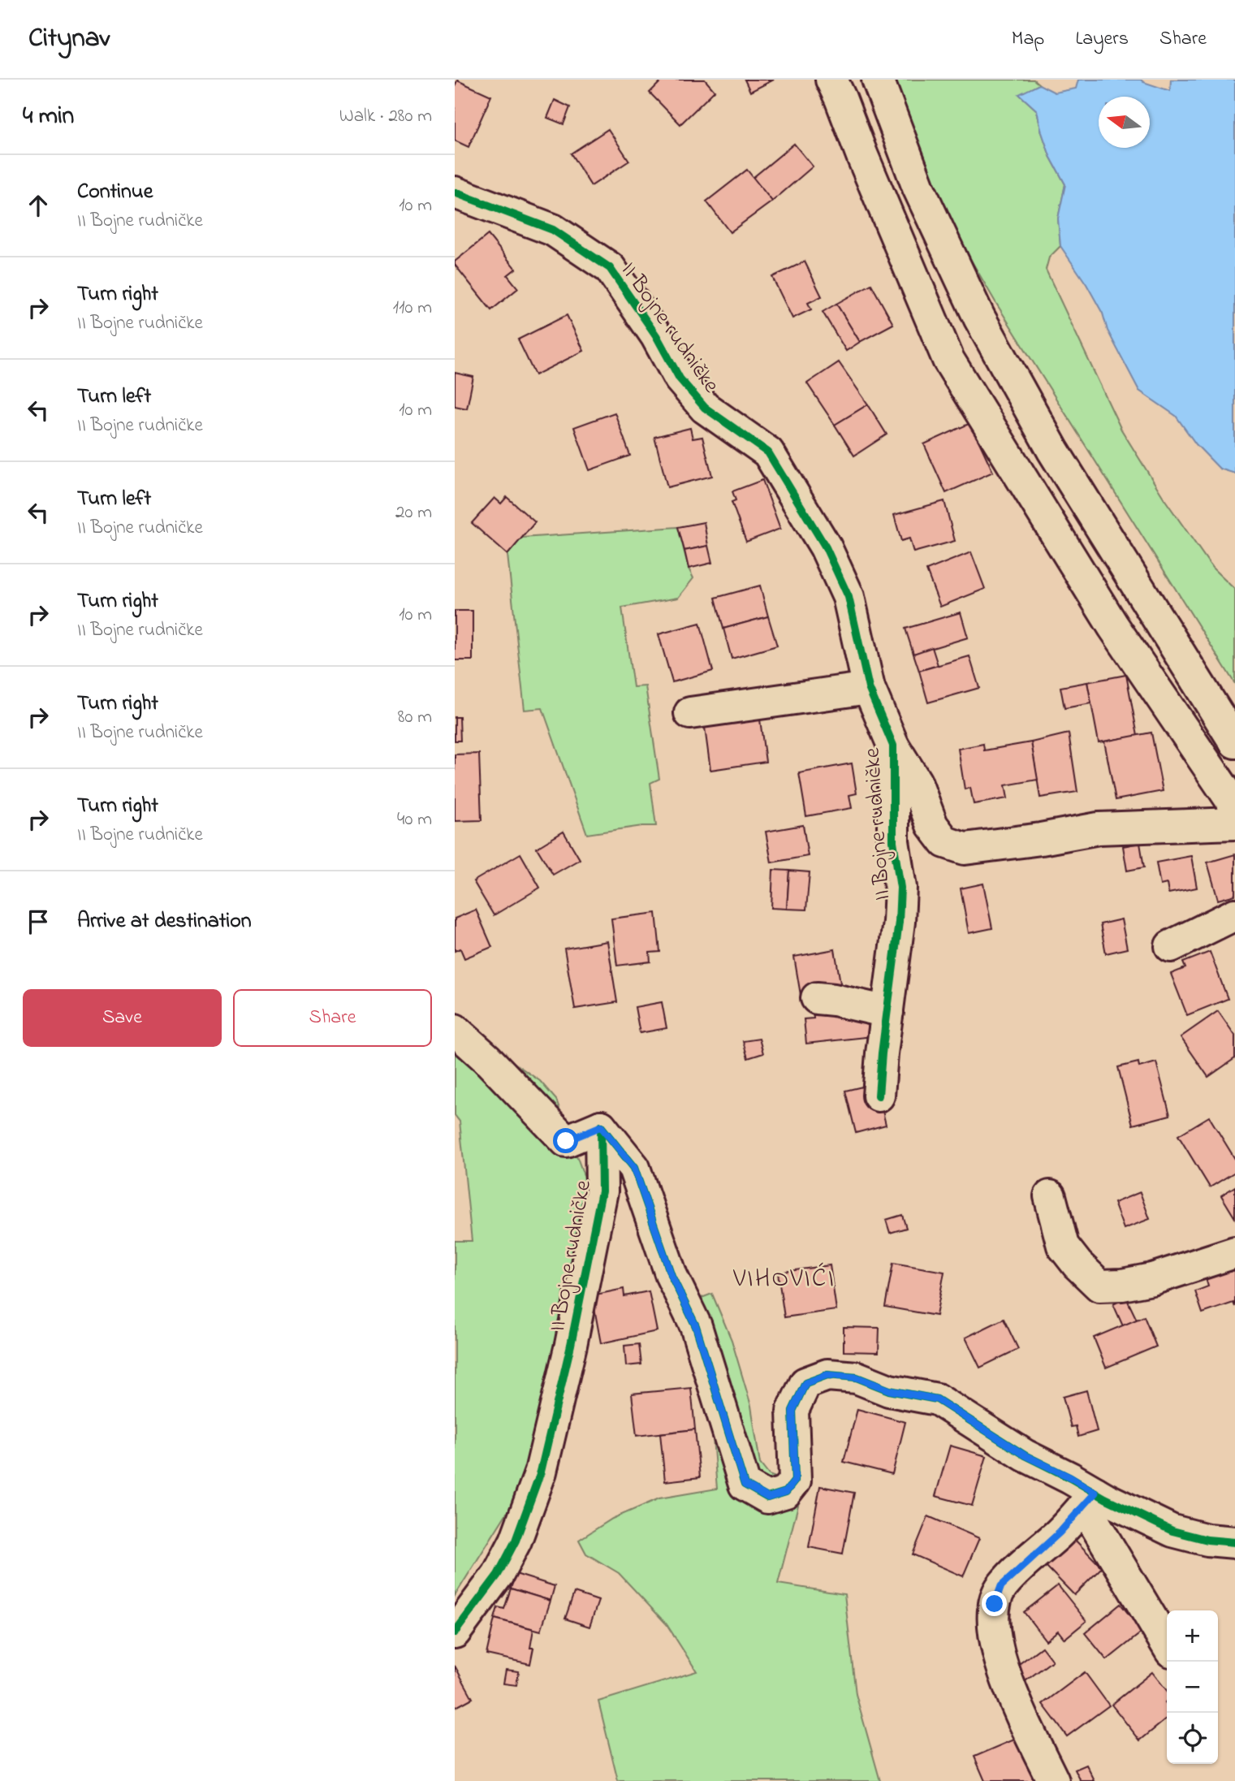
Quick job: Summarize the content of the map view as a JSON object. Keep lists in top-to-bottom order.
{
  "streets": {
    "street": ["II Bojne rudničke"]
  },
  "districts": ["VIHOVIĆI"],
  "north": "left",
  "page": {
    "header": "Citynav",
    "nav": ["Map", "Layers", "Share"],
    "heading": ["4 min", "Walk · 280 m"],
    "list": [
      ["Continue", "II Bojne rudničke", "10 m"],
      ["Turn right", "II Bojne rudničke", "110 m"],
      ["Turn left", "II Bojne rudničke", "10 m"],
      ["Turn left", "II Bojne rudničke", "20 m"],
      ["Turn right", "II Bojne rudničke", "10 m"],
      ["Turn right", "II Bojne rudničke", "80 m"],
      ["Turn right", "II Bojne rudničke", "40 m"],
      "Arrive at destination"
    ],
    "buttons": ["Save", "Share"],
    "map_buttons": ["+", "−"]
  }
}
